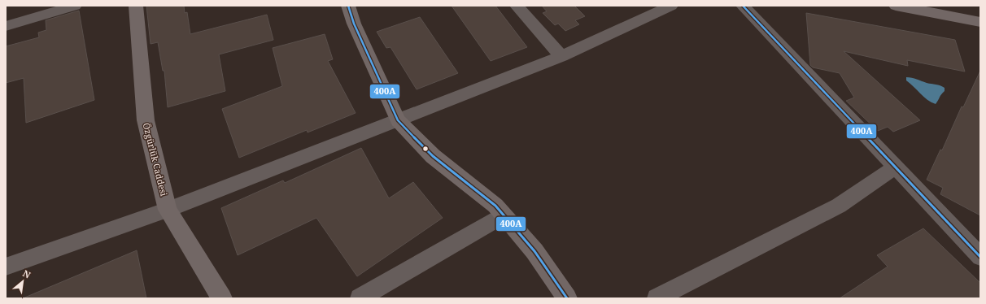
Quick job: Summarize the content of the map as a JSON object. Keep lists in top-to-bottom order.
{
  "streets": {
    "street": ["Özgürlük Caddesi"]
  },
  "lines": ["transit line 400A"],
  "north": "top right"
}
